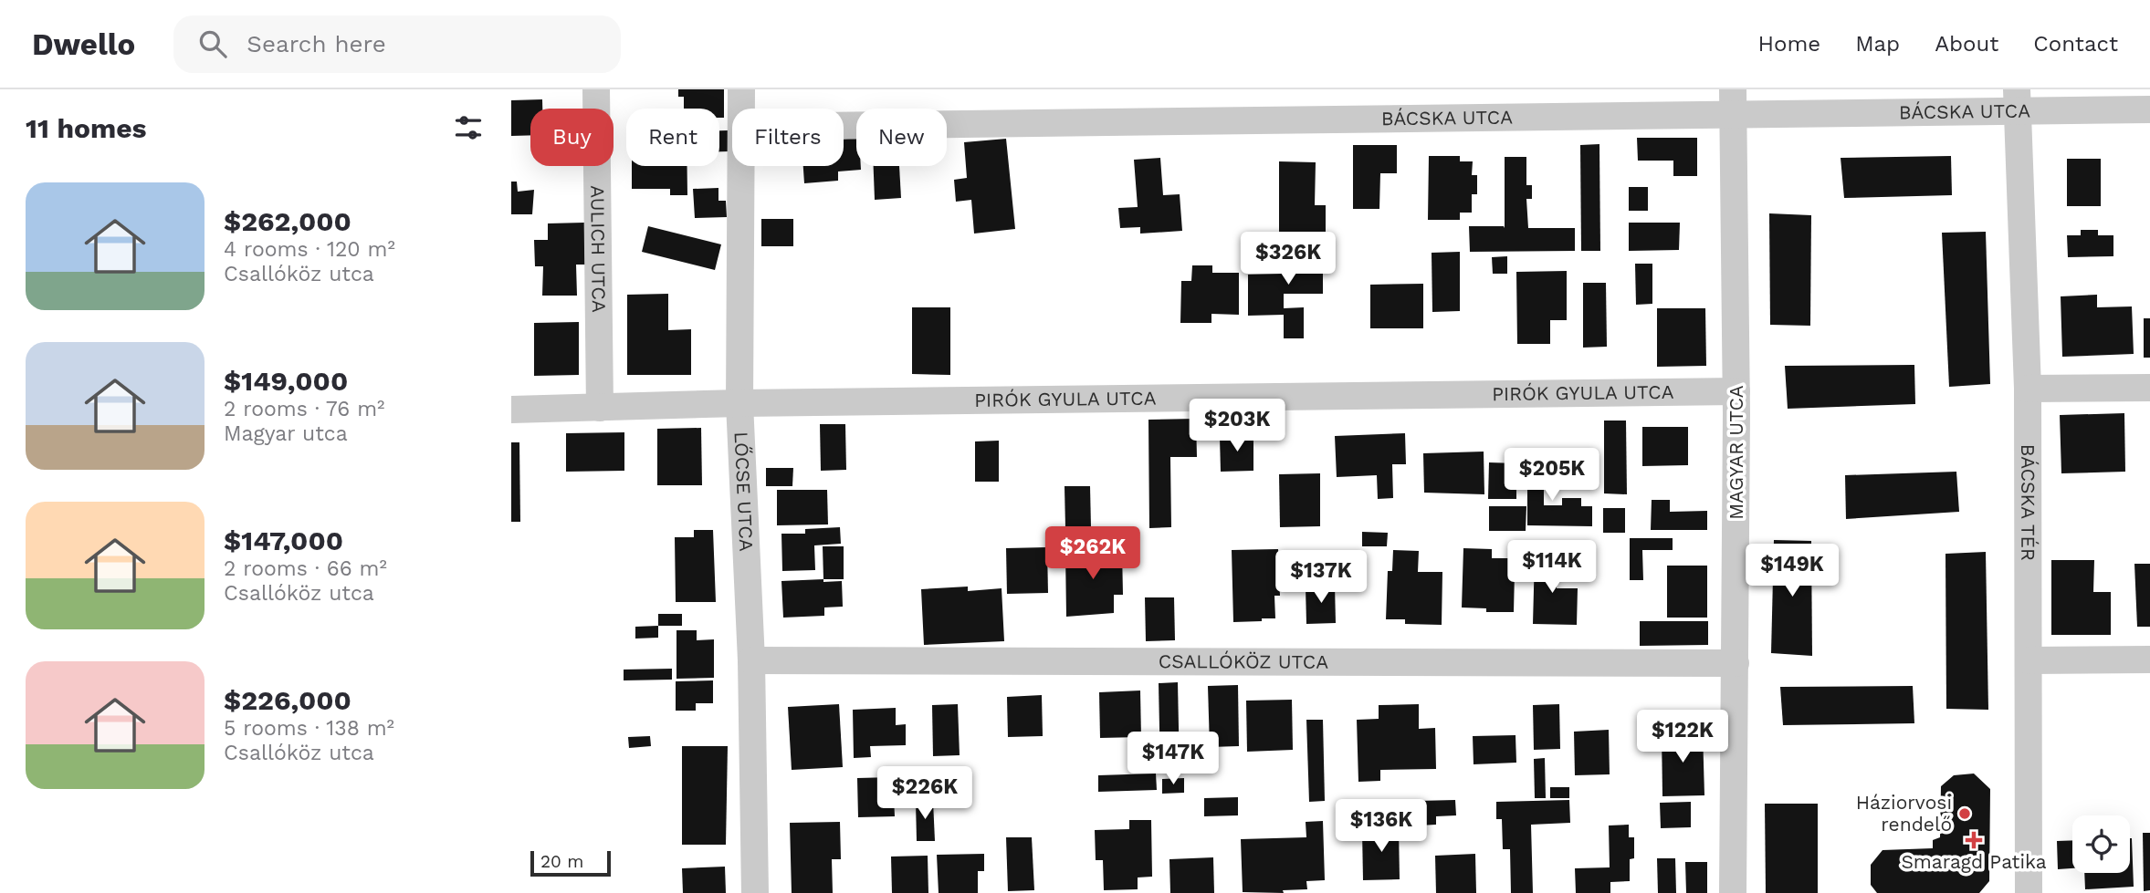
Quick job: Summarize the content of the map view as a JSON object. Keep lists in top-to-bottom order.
{
  "streets": {
    "street": [
      "BÁCSKA UTCA",
      "AULICH UTCA",
      "PIRÓK GYULA UTCA",
      "MAGYAR UTCA",
      "LŐCSE UTCA",
      "BÁCSKA TÉR",
      "CSALLÓKÖZ UTCA"
    ]
  },
  "crossings": [
    ["BÁCSKA UTCA", "MAGYAR UTCA"],
    ["BÁCSKA UTCA", "BÁCSKA TÉR"],
    ["AULICH UTCA", "PIRÓK GYULA UTCA"],
    ["PIRÓK GYULA UTCA", "MAGYAR UTCA"],
    ["PIRÓK GYULA UTCA", "LŐCSE UTCA"],
    ["MAGYAR UTCA", "CSALLÓKÖZ UTCA"],
    ["LŐCSE UTCA", "CSALLÓKÖZ UTCA"]
  ],
  "places": {
    "other": ["Háziorvosi rendelő"],
    "health": ["Smaragd Patika"]
  },
  "scale_bar": "20 m",
  "page": {
    "header": "Dwello",
    "search": "Search here",
    "nav": [
      "Home",
      "Map",
      "About",
      "Contact"
    ],
    "heading": "11 homes",
    "chip": [
      "Buy",
      "Rent",
      "Filters",
      "New"
    ],
    "list": [
      {
        "name": "$262,000",
        "note": "4 rooms · 120 m² · Csallóköz utca"
      },
      {
        "name": "$149,000",
        "note": "2 rooms · 76 m² · Magyar utca"
      },
      {
        "name": "$147,000",
        "note": "2 rooms · 66 m² · Csallóköz utca"
      },
      {
        "name": "$226,000",
        "note": "5 rooms · 138 m² · Csallóköz utca"
      }
    ],
    "price": [
      "$326K",
      "$203K",
      "$205K",
      "$262K",
      "$114K",
      "$149K",
      "$137K",
      "$122K",
      "$147K",
      "$226K",
      "$136K"
    ],
    "scale": "20 m"
  }
}
